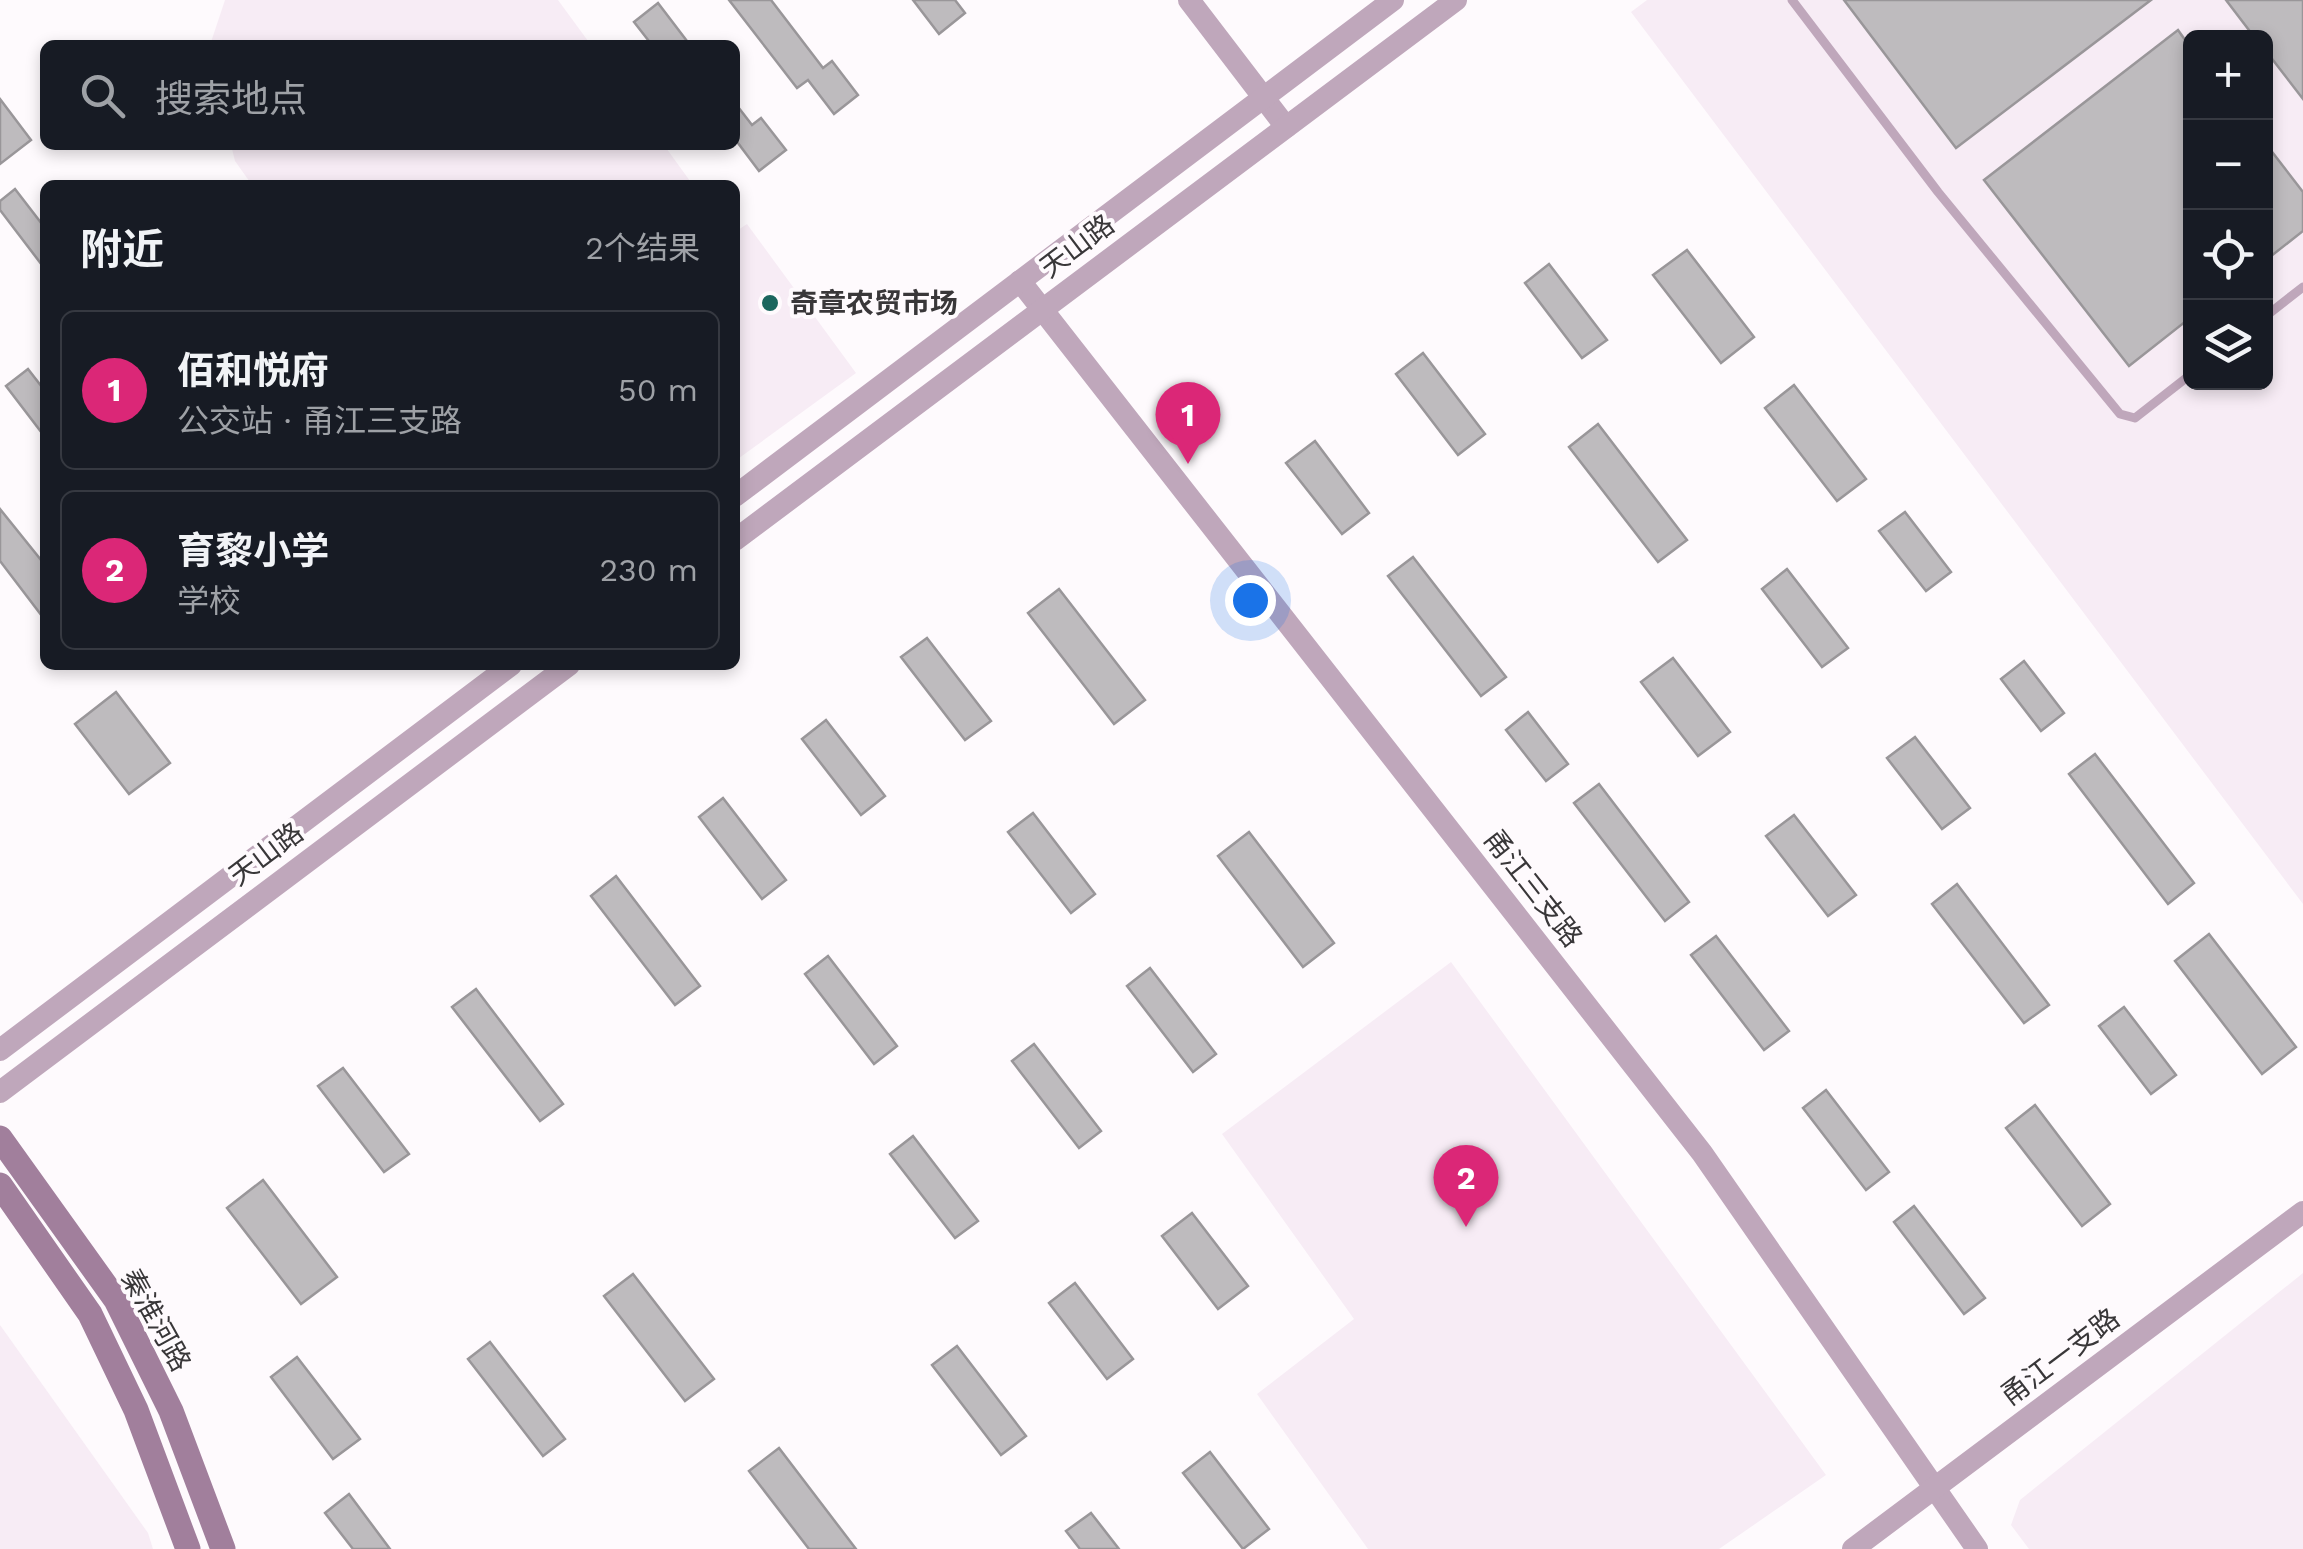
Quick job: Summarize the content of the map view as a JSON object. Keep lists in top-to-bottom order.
{
  "streets": {
    "main road": ["秦淮河路"],
    "street": ["天山路", "甬江三支路", "甬江一支路"]
  },
  "crossings": [
    ["天山路", "甬江三支路"],
    ["甬江三支路", "甬江一支路"]
  ],
  "places": ["奇章农贸市场"],
  "page": {
    "map_buttons": ["+", "−"],
    "search": "搜索地点",
    "heading": ["附近", "2个结果"],
    "list": [
      {
        "mark": "1",
        "name": "佰和悦府",
        "note": "公交站 · 甬江三支路",
        "value": "50 m"
      },
      {
        "mark": "2",
        "name": "育黎小学",
        "note": "学校",
        "value": "230 m"
      }
    ],
    "pins": ["1", "2"]
  }
}
